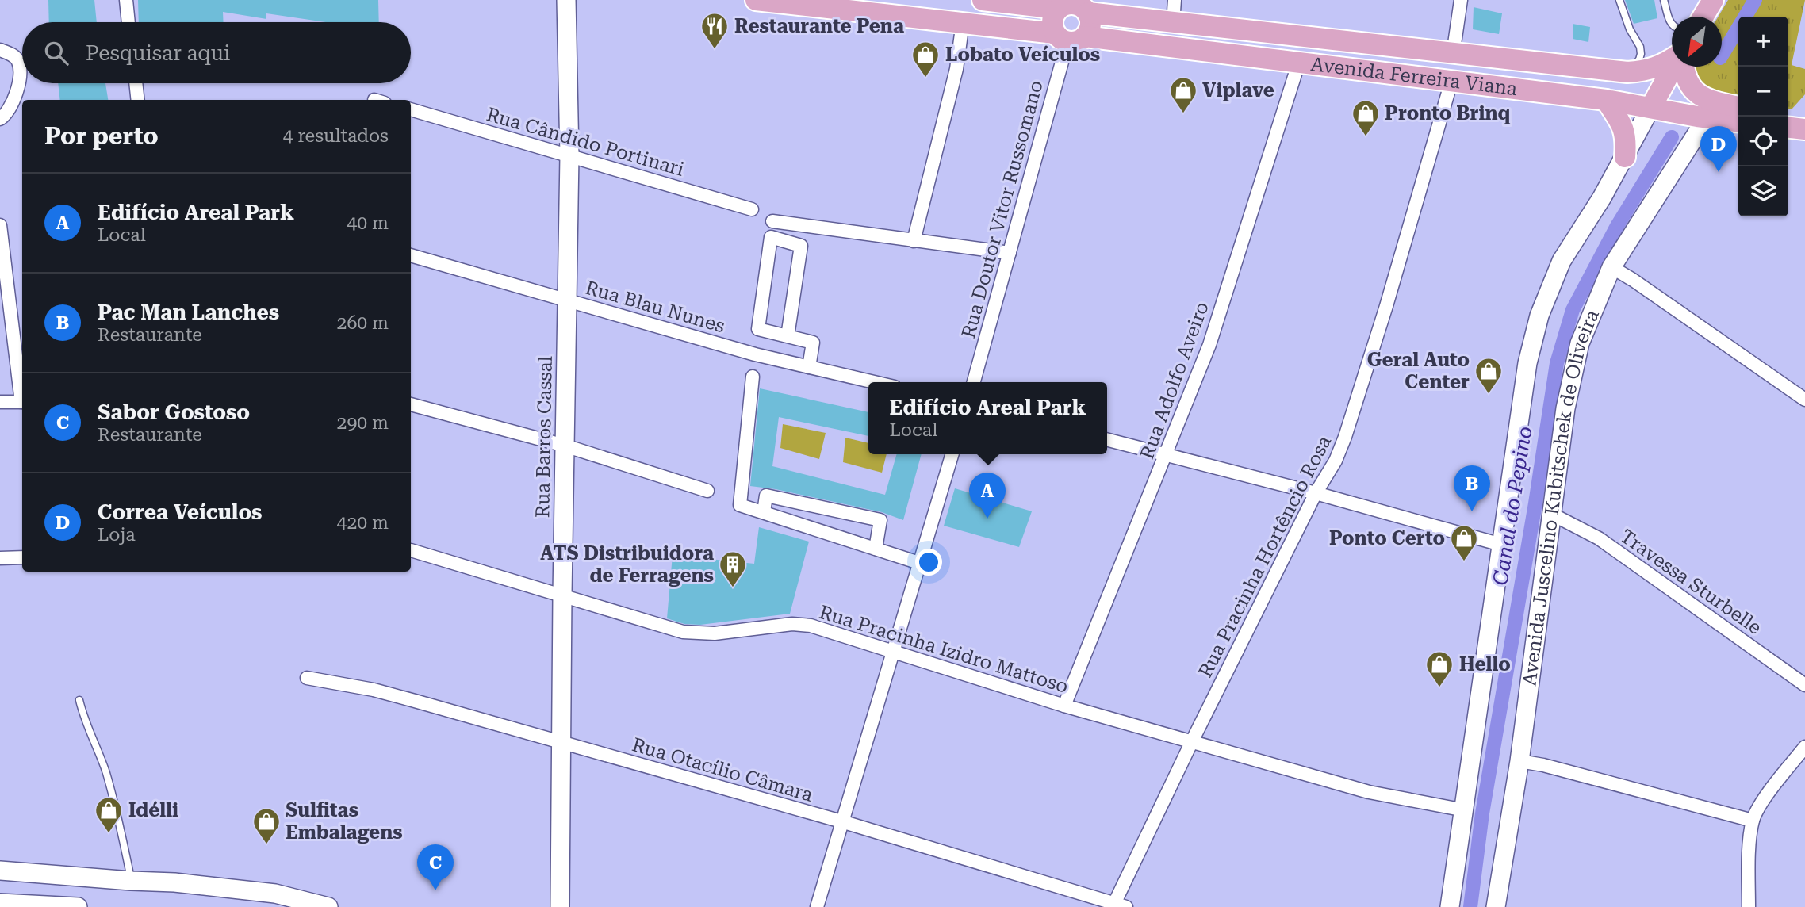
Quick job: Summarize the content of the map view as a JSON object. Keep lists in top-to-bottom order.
{
  "streets": {
    "main road": ["Avenida Ferreira Viana", "Rua Barros Cassal", "Avenida Juscelino Kubitschek de Oliveira"],
    "street": [
      "Rua Cândido Portinari",
      "Rua Doutor Vitor Russomano",
      "Rua Blau Nunes",
      "Rua Adolfo Aveiro",
      "Rua Pracinha Hortêncio Rosa",
      "Travessa Sturbelle",
      "Rua Pracinha Izidro Mattoso",
      "Rua Otacílio Câmara"
    ]
  },
  "crossings": [
    ["Avenida Ferreira Viana", "Rua Doutor Vitor Russomano"],
    ["Avenida Ferreira Viana", "Rua Adolfo Aveiro"],
    ["Avenida Ferreira Viana", "Avenida Juscelino Kubitschek de Oliveira"],
    ["Avenida Ferreira Viana", "Rua Pracinha Hortêncio Rosa"],
    ["Rua Cândido Portinari", "Rua Barros Cassal"],
    ["Rua Blau Nunes", "Rua Barros Cassal"],
    ["Rua Adolfo Aveiro", "Rua Pracinha Izidro Mattoso"],
    ["Rua Barros Cassal", "Rua Pracinha Izidro Mattoso"],
    ["Rua Barros Cassal", "Rua Otacílio Câmara"],
    ["Avenida Juscelino Kubitschek de Oliveira", "Travessa Sturbelle"],
    ["Rua Pracinha Hortêncio Rosa", "Rua Pracinha Izidro Mattoso"],
    ["Rua Pracinha Hortêncio Rosa", "Rua Otacílio Câmara"]
  ],
  "water": ["Canal do Pepino"],
  "places": {
    "restaurant": ["Restaurante Pena"],
    "shop": [
      "Lobato Veículos",
      "Viplave",
      "Pronto Brinq",
      "Geral Auto Center",
      "Ponto Certo",
      "Hello",
      "Idélli",
      "Sulfitas Embalagens"
    ],
    "building": ["ATS Distribuidora de Ferragens"]
  },
  "north": "bottom left",
  "page": {
    "map_buttons": ["+", "−"],
    "search": "Pesquisar aqui",
    "heading": ["Por perto", "4 resultados"],
    "pins": [
      "D",
      "B",
      "A",
      "C"
    ],
    "list": [
      {
        "mark": "A",
        "name": "Edifício Areal Park",
        "note": "Local",
        "value": "40 m"
      },
      {
        "mark": "B",
        "name": "Pac Man Lanches",
        "note": "Restaurante",
        "value": "260 m"
      },
      {
        "mark": "C",
        "name": "Sabor Gostoso",
        "note": "Restaurante",
        "value": "290 m"
      },
      {
        "mark": "D",
        "name": "Correa Veículos",
        "note": "Loja",
        "value": "420 m"
      }
    ],
    "popup": ["Edifício Areal Park", "Local"]
  }
}
